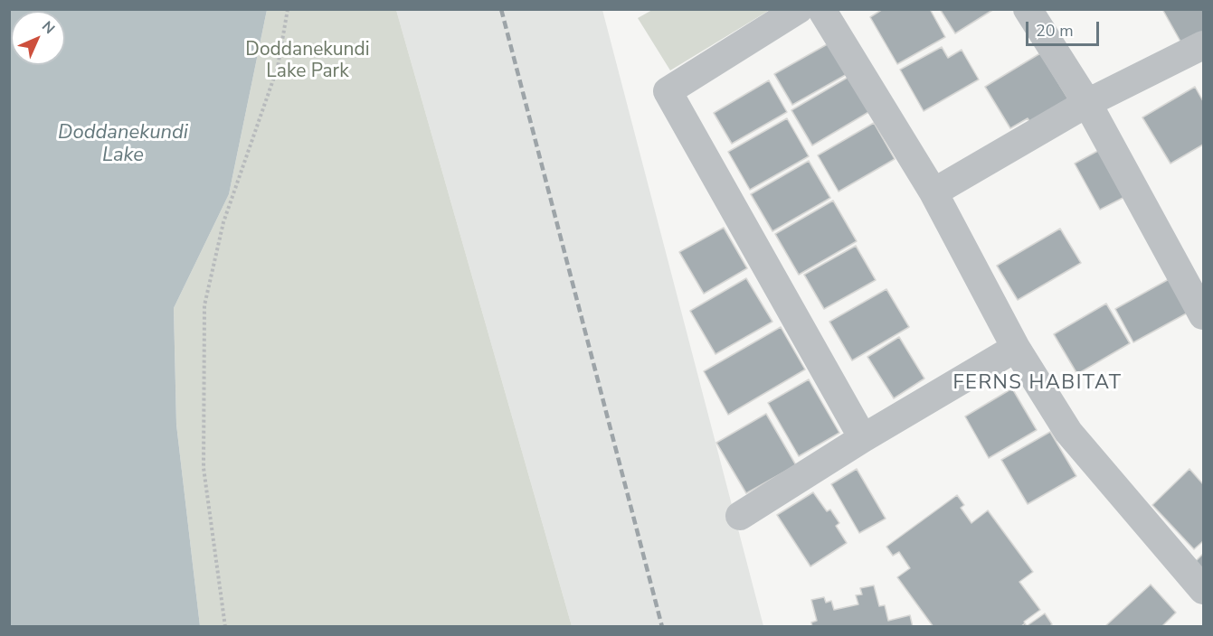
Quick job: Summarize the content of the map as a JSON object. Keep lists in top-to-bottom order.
{
  "districts": ["FERNS HABITAT"],
  "water": ["Doddanekundi Lake"],
  "parks": ["Doddanekundi Lake Park"],
  "scale_bar": "20 m",
  "north": "top right"
}
